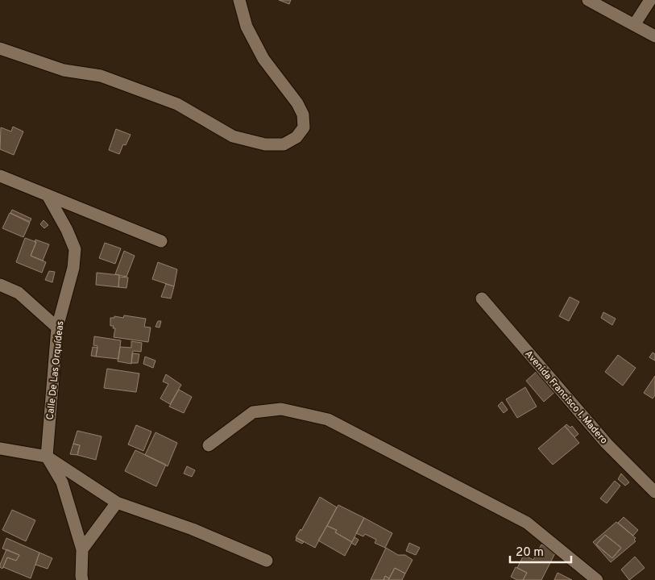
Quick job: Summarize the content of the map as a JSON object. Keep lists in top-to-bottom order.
{
  "streets": {
    "street": ["Calle De Las Orquídeas", "Avenida Francisco I. Madero"]
  },
  "scale_bar": "20 m"
}
